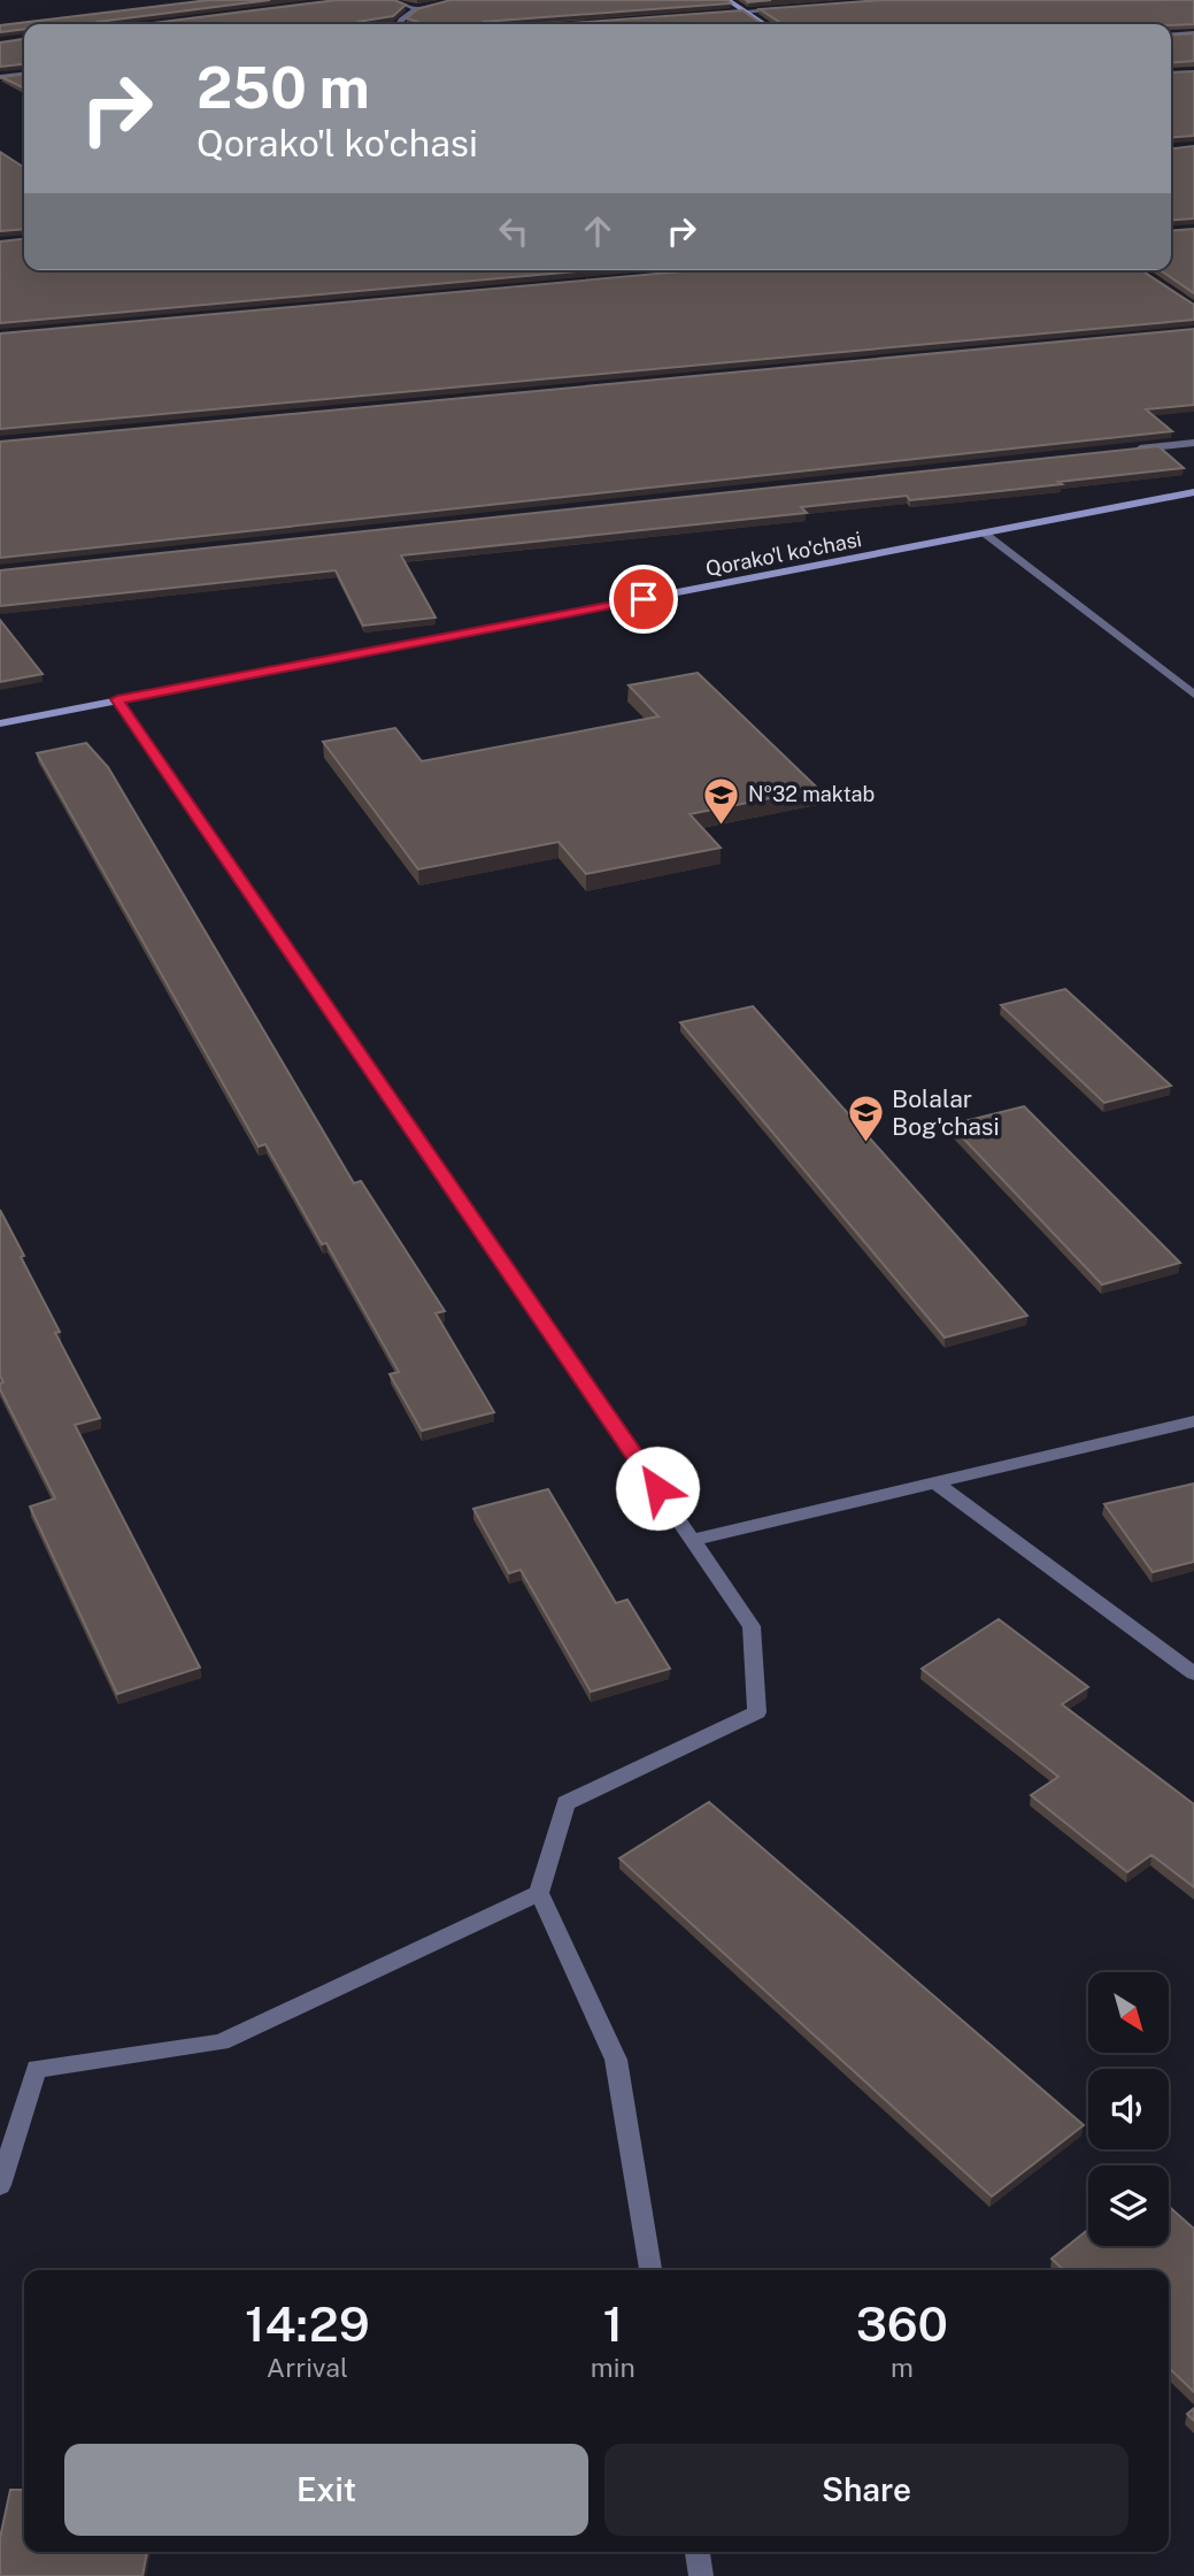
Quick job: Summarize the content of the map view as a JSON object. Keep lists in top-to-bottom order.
{
  "streets": {
    "street": ["Qorako'l ko'chasi"]
  },
  "places": {
    "school or university": ["№32 maktab", "Bolalar Bog'chasi"]
  },
  "north": "bottom right",
  "page": {
    "turn": ["250 m", "Qorako'l ko'chasi"],
    "eta": [
      "14:29",
      "Arrival",
      "1",
      "min",
      "360",
      "m"
    ],
    "buttons": ["Exit", "Share"]
  }
}
